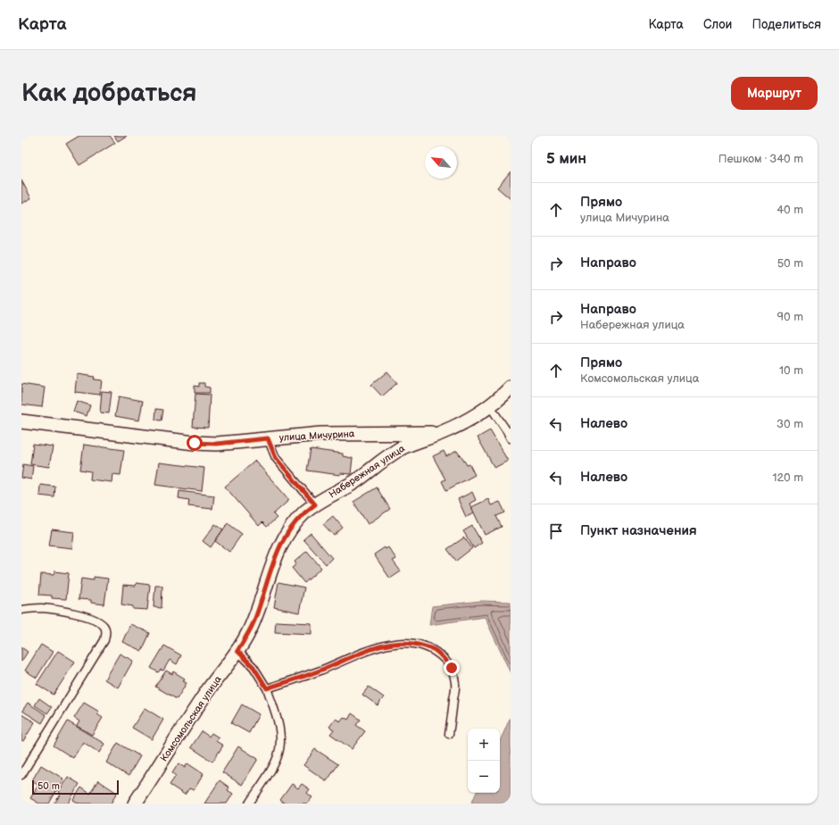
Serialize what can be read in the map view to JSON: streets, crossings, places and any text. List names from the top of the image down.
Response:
{
  "streets": {
    "street": ["улица Мичурина", "Набережная улица", "Комсомольская улица"]
  },
  "crossings": [
    ["улица Мичурина", "Набережная улица"],
    ["Набережная улица", "Комсомольская улица"]
  ],
  "scale_bar": "50 m",
  "north": "top left",
  "page": {
    "header": "Карта",
    "nav": ["Карта", "Слои", "Поделиться"],
    "buttons": "Маршрут",
    "title": "Как добраться",
    "heading": ["5 мин", "Пешком · 340 m"],
    "list": [
      ["Прямо", "улица Мичурина", "40 m"],
      ["Направо", "50 m"],
      ["Направо", "Набережная улица", "90 m"],
      ["Прямо", "Комсомольская улица", "10 m"],
      ["Налево", "30 m"],
      ["Налево", "120 m"],
      "Пункт назначения"
    ],
    "map_buttons": ["+", "−"],
    "scale": "50 m"
  }
}
